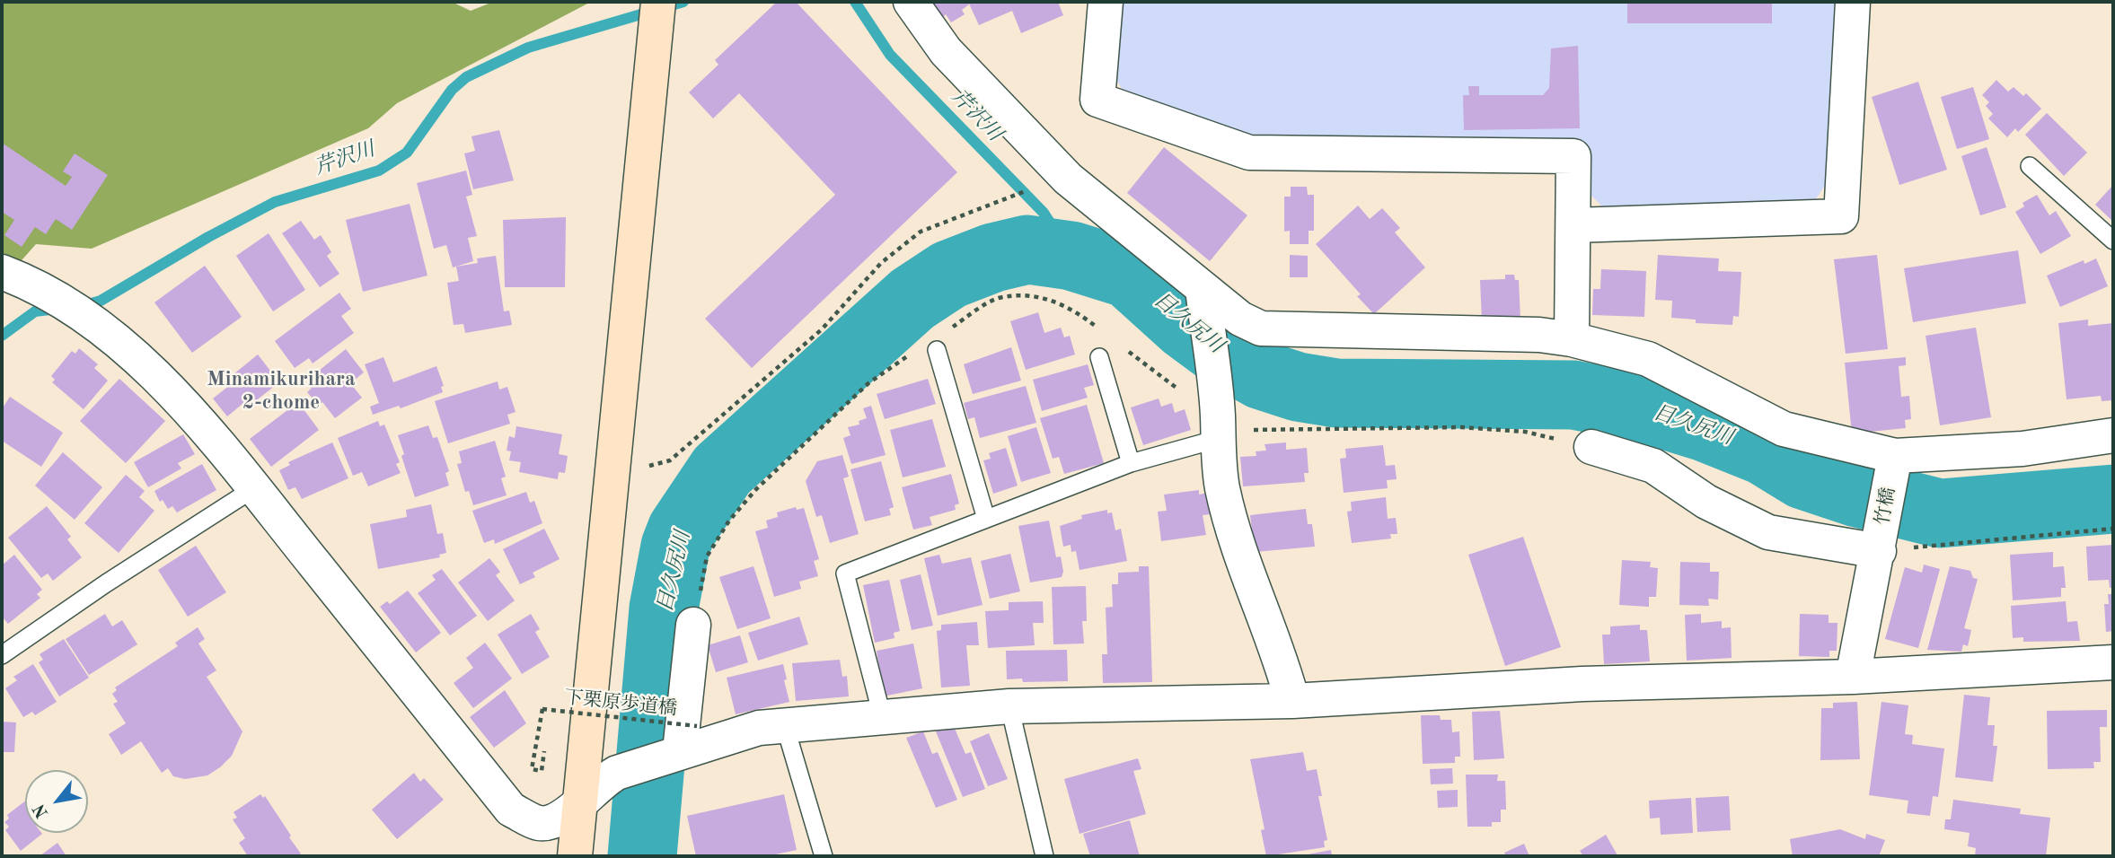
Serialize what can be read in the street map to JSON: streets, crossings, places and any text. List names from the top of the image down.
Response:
{
  "streets": {
    "street": ["竹橋"],
    "path": ["下栗原歩道橋"]
  },
  "districts": ["Minamikurihara 2-chome"],
  "water": ["芹沢川", "目久尻川"],
  "north": "bottom left"
}
